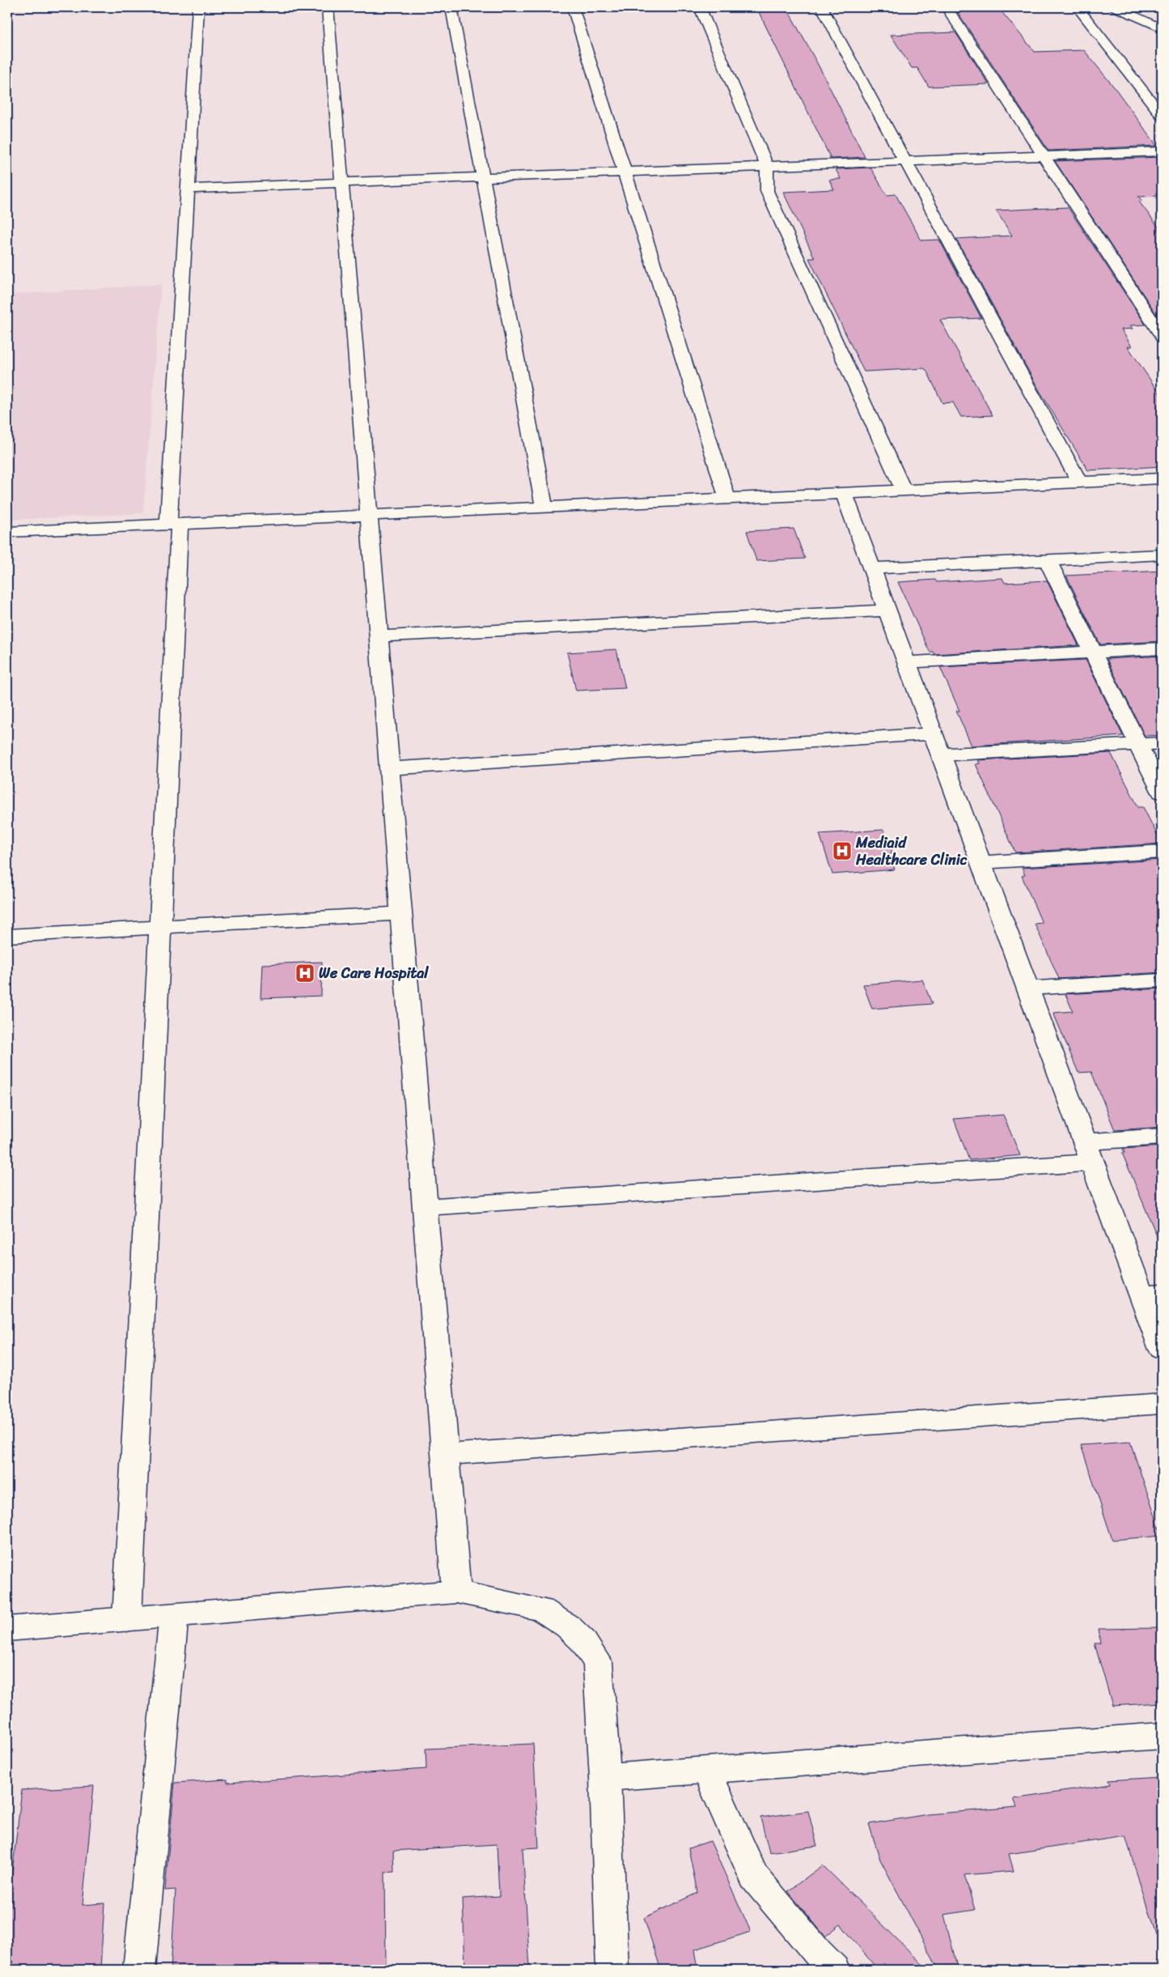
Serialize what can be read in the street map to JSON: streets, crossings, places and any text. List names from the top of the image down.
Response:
{
  "places": {
    "hospital": ["Mediaid Healthcare Clinic", "We Care Hospital"]
  }
}
